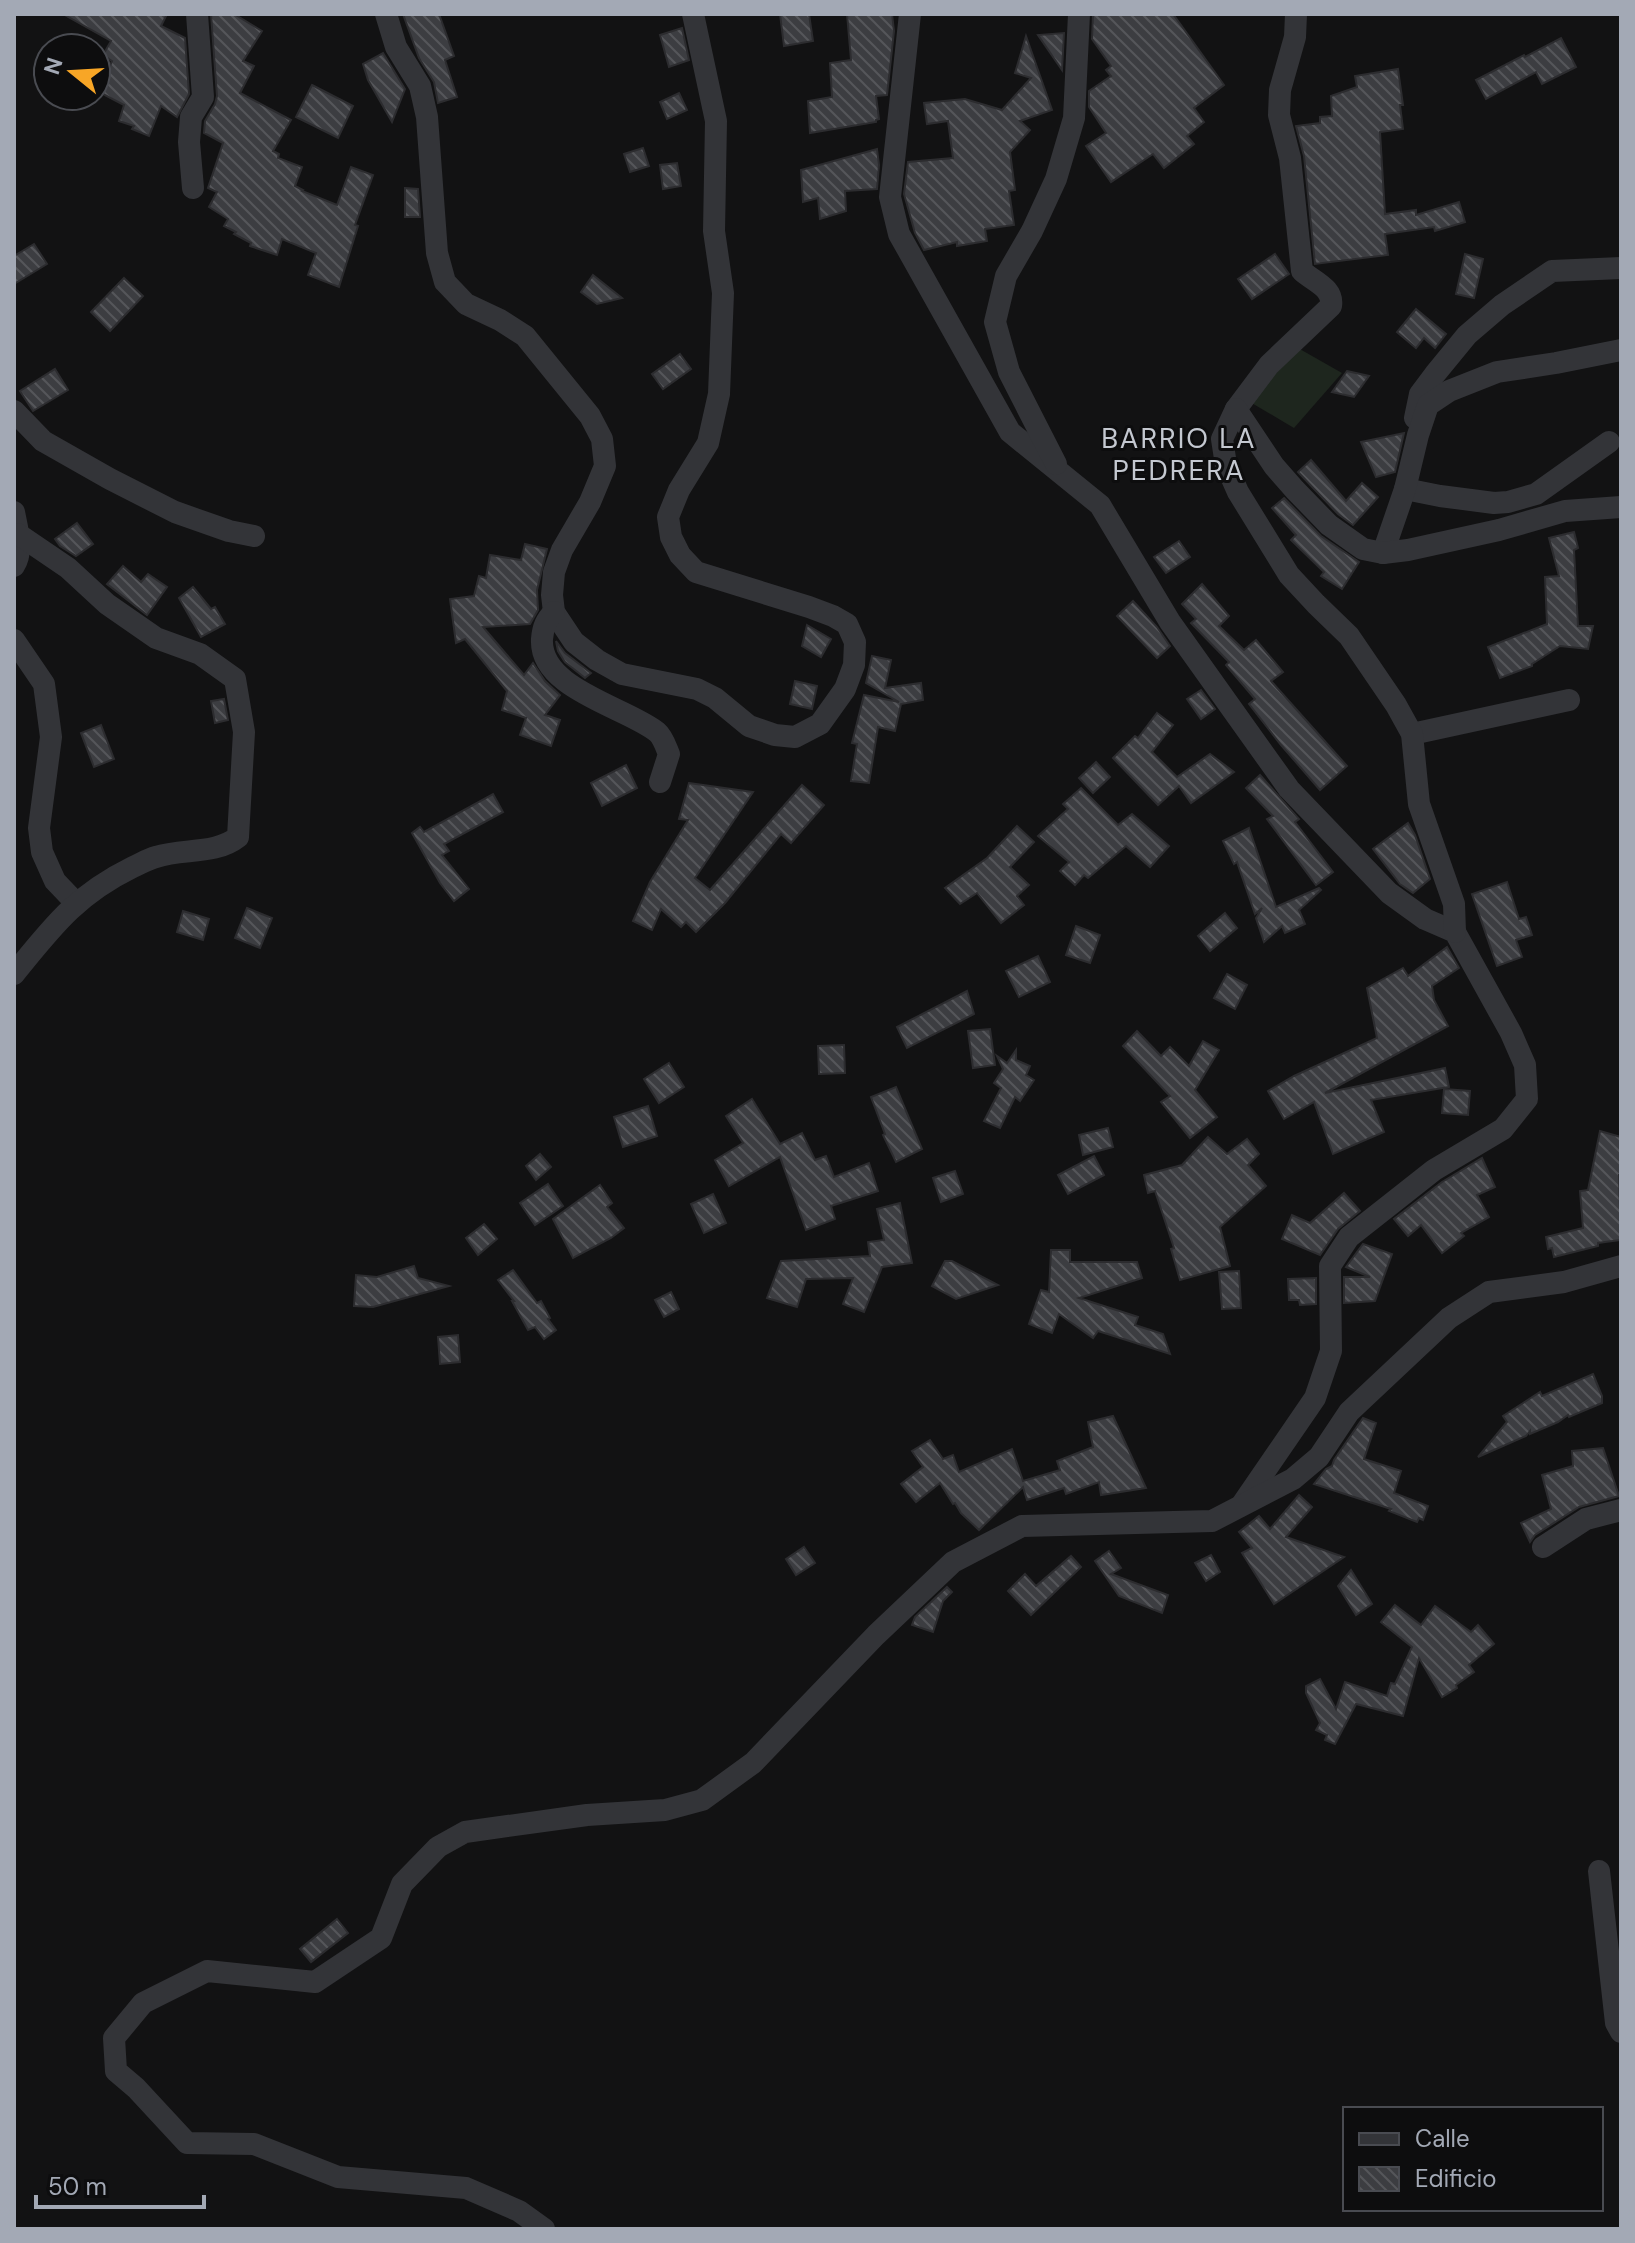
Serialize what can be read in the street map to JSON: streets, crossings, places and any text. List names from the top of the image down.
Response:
{
  "districts": ["BARRIO LA PEDRERA"],
  "legend": ["Calle", "Edificio"],
  "scale_bar": "50 m",
  "north": "left"
}
